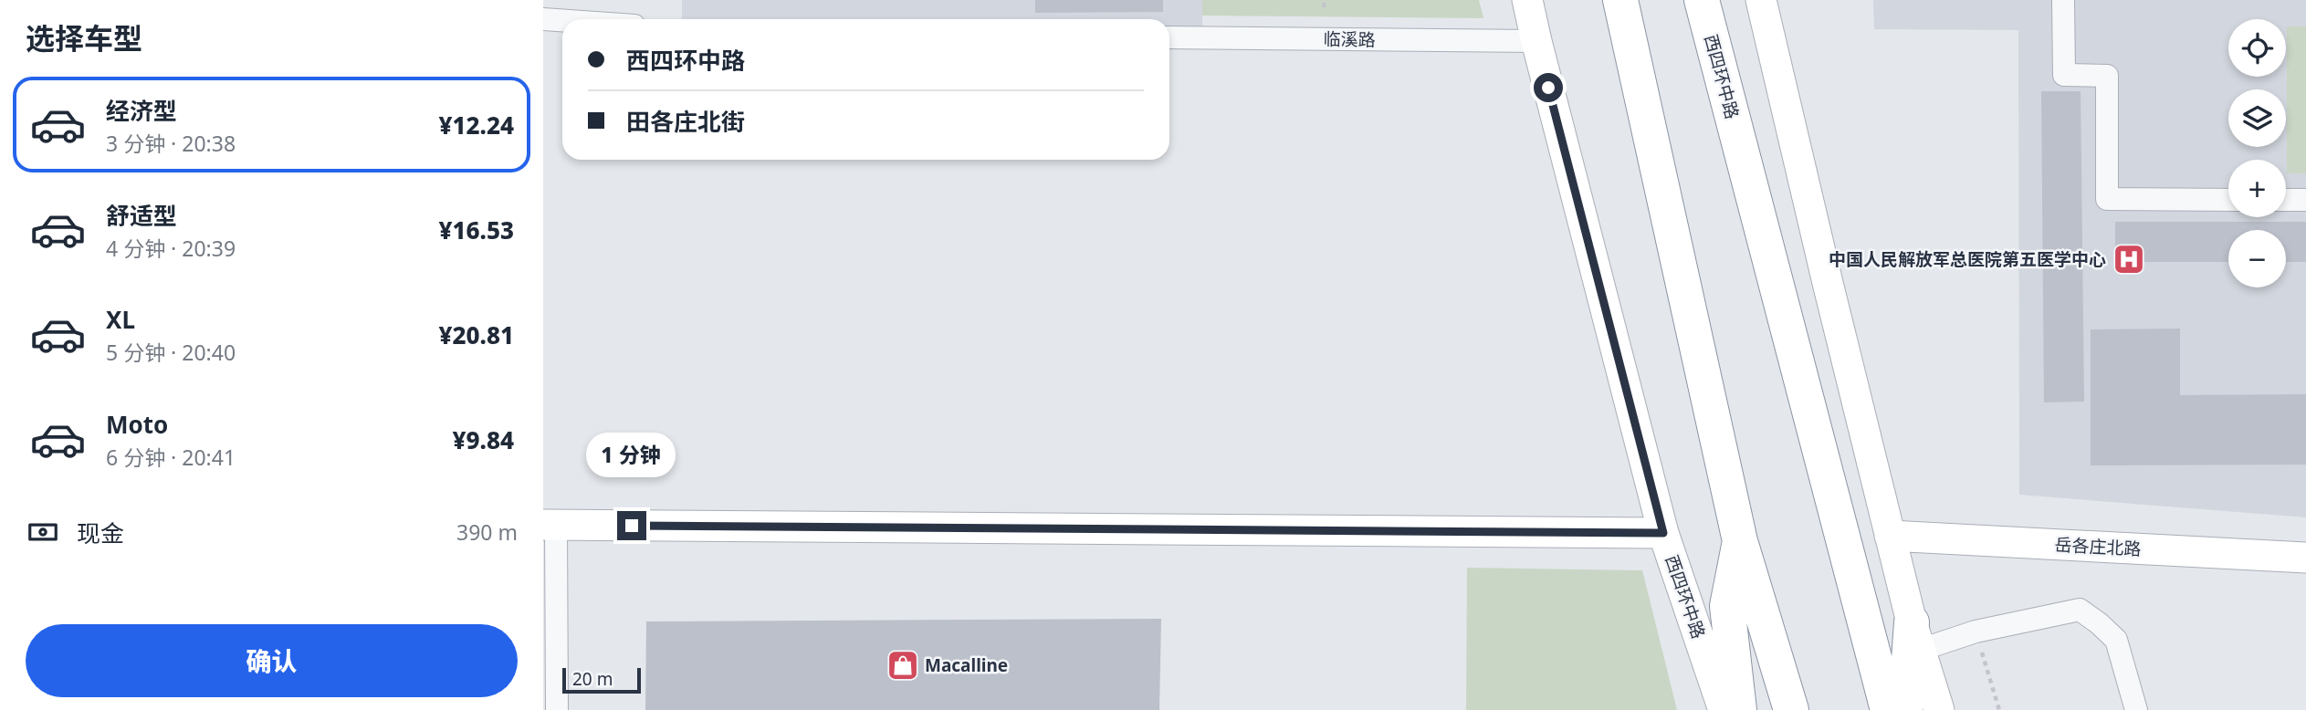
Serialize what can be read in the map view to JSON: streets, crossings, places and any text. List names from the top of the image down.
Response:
{
  "streets": {
    "highway": ["西四环中路"],
    "street": ["临溪路", "岳各庄北路"]
  },
  "crossings": [
    ["临溪路", "西四环中路"]
  ],
  "places": {
    "hospital": ["中国人民解放军总医院第五医学中心"],
    "shop": ["Macalline"]
  },
  "scale_bar": "20 m",
  "page": {
    "heading": "选择车型",
    "map_buttons": ["+", "−"],
    "banner": ["西四环中路", "田各庄北街"],
    "list": [
      {
        "name": "经济型",
        "note": "3 分钟 · 20:38",
        "value": "¥12.24"
      },
      {
        "name": "舒适型",
        "note": "4 分钟 · 20:39",
        "value": "¥16.53"
      },
      {
        "name": "XL",
        "note": "5 分钟 · 20:40",
        "value": "¥20.81"
      },
      {
        "name": "Moto",
        "note": "6 分钟 · 20:41",
        "value": "¥9.84"
      }
    ],
    "bubble": "1 分钟",
    "pay": ["现金", "390 m"],
    "buttons": "确认",
    "scale": "20 m"
  }
}
